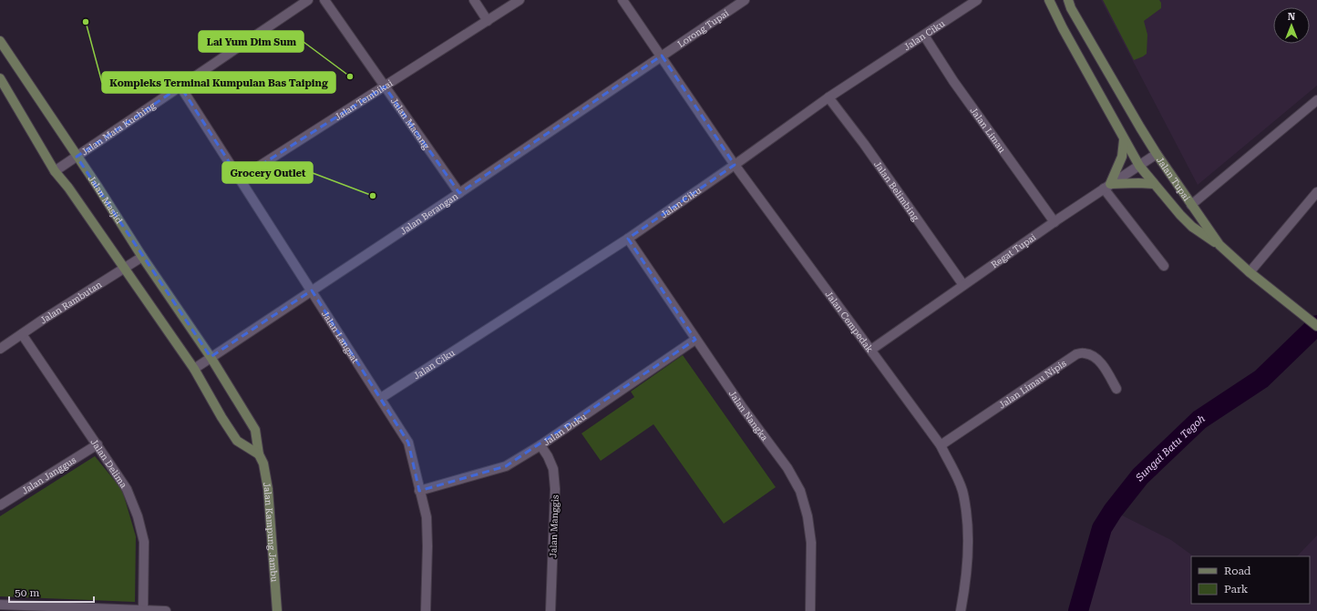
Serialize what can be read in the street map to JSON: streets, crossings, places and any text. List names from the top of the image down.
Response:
{
  "streets": {
    "main road": ["Jalan Tupai", "Jalan Masjid", "Jalan Kampung Jambu"],
    "street": [
      "Lorong Tupai",
      "Jalan Ciku",
      "Jalan Tembikai",
      "Jalan Macang",
      "Jalan Mata Kuching",
      "Jalan Limau",
      "Jalan Belimbing",
      "Jalan Berangan",
      "Regat Tupai",
      "Jalan Rambutan",
      "Jalan Cempedak",
      "Jalan Langsat",
      "Jalan Limau Nipis",
      "Jalan Nangka",
      "Jalan Duku",
      "Jalan Delima",
      "Jalan Janggus",
      "Jalan Manggis"
    ]
  },
  "crossings": [
    ["Lorong Tupai", "Jalan Berangan"],
    ["Lorong Tupai", "Jalan Cempedak"],
    ["Jalan Ciku", "Jalan Limau"],
    ["Jalan Ciku", "Jalan Belimbing"],
    ["Jalan Ciku", "Jalan Cempedak"],
    ["Jalan Ciku", "Jalan Langsat"],
    ["Jalan Ciku", "Jalan Nangka"],
    ["Jalan Tembikai", "Jalan Macang"],
    ["Jalan Tembikai", "Jalan Langsat"],
    ["Jalan Macang", "Jalan Berangan"],
    ["Jalan Mata Kuching", "Jalan Masjid"],
    ["Jalan Mata Kuching", "Jalan Langsat"],
    ["Jalan Limau", "Regat Tupai"],
    ["Jalan Tupai", "Regat Tupai"],
    ["Jalan Belimbing", "Regat Tupai"],
    ["Jalan Masjid", "Jalan Berangan"],
    ["Jalan Masjid", "Jalan Rambutan"],
    ["Jalan Masjid", "Jalan Kampung Jambu"],
    ["Jalan Berangan", "Jalan Cempedak"],
    ["Jalan Berangan", "Jalan Langsat"],
    ["Jalan Berangan", "Jalan Kampung Jambu"],
    ["Regat Tupai", "Jalan Cempedak"],
    ["Jalan Rambutan", "Jalan Delima"],
    ["Jalan Cempedak", "Jalan Limau Nipis"],
    ["Jalan Langsat", "Jalan Duku"],
    ["Jalan Nangka", "Jalan Duku"],
    ["Jalan Duku", "Jalan Manggis"],
    ["Jalan Delima", "Jalan Janggus"]
  ],
  "water": ["Sungai Batu Tegoh"],
  "places": ["Kompleks Terminal Kumpulan Bas Taiping", "Lai Yum Dim Sum", "Grocery Outlet"],
  "legend": ["Road", "Park"],
  "scale_bar": "50 m",
  "north": "top"
}
